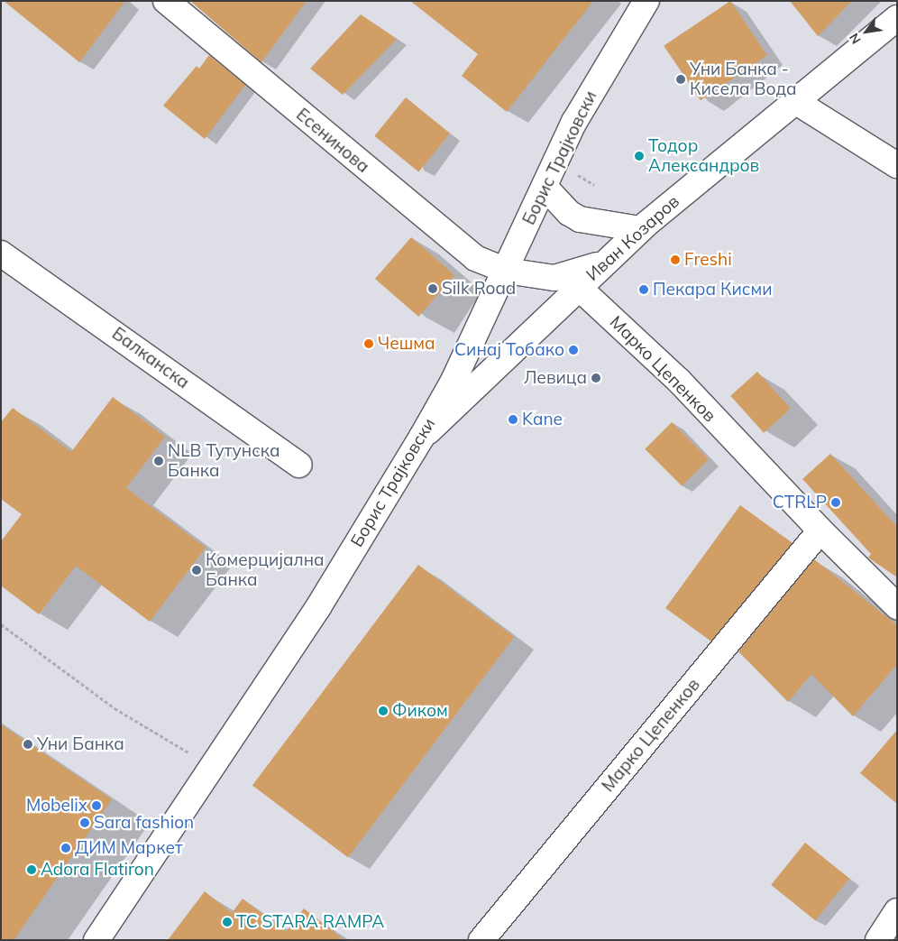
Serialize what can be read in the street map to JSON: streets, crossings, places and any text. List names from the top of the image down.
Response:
{
  "streets": {
    "street": [
      "Есенинова",
      "Борис Трајковски",
      "Иван Козаров",
      "Балканска",
      "Марко Цепенков"
    ]
  },
  "crossings": [
    ["Есенинова", "Борис Трајковски"],
    ["Есенинова", "Иван Козаров"],
    ["Борис Трајковски", "Иван Козаров"],
    ["Иван Козаров", "Марко Цепенков"]
  ],
  "places": [
    "Уни Банка - Кисела Вода",
    "Тодор Александров",
    "Freshi",
    "Silk Road",
    "Пекара Кисми",
    "Чешма",
    "Синај Тобако",
    "Левица",
    "Kane",
    "NLB Тутунска Банка",
    "CTRLP",
    "Комерцијална Банка",
    "Фиком",
    "Уни Банка",
    "Mobelix",
    "Sara fashion",
    "ДИМ Маркет",
    "Adora Flatiron",
    "TC STARA RAMPA"
  ],
  "north": "bottom left"
}
